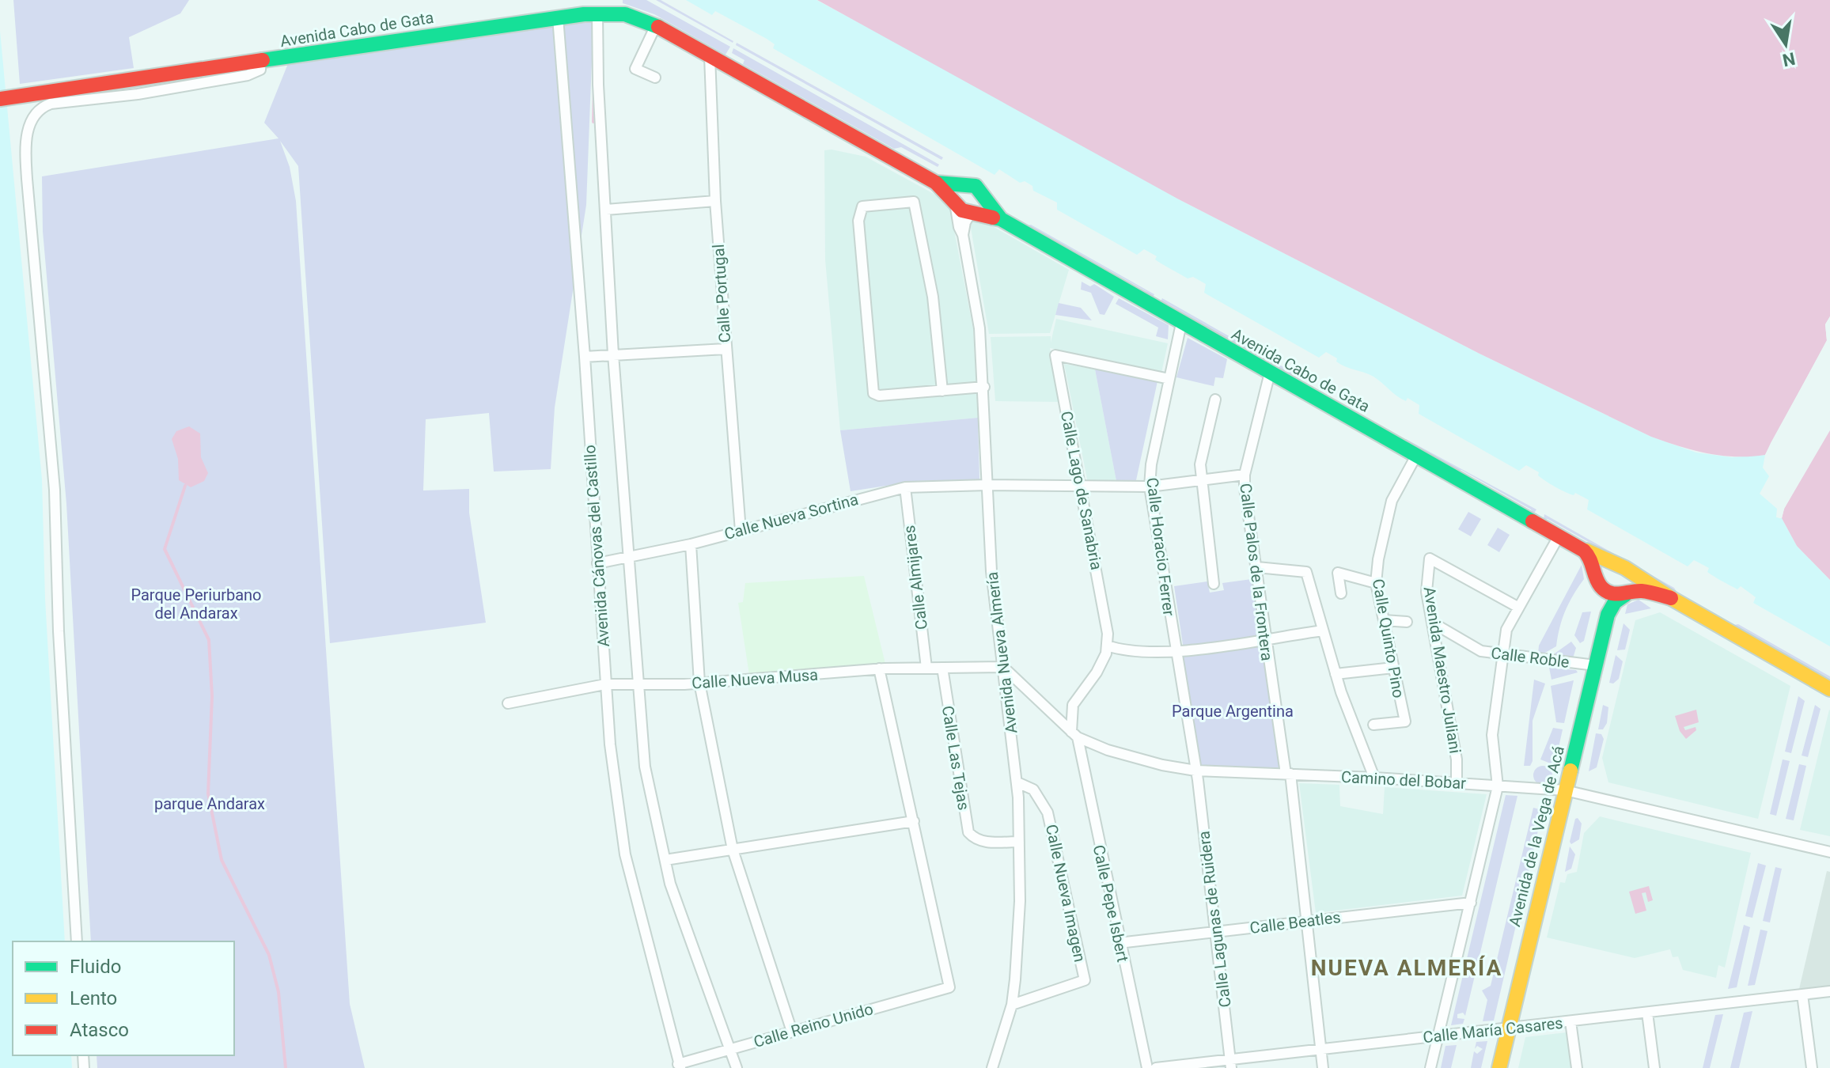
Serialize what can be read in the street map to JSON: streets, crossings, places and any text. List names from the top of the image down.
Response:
{
  "streets": {
    "main road": ["Avenida Cabo de Gata", "Avenida de la Vega de Acá"],
    "street": [
      "Calle Portugal",
      "Calle Lago de Sanabria",
      "Calle Nueva Sortina",
      "Avenida Cánovas del Castillo",
      "Calle Horacio Ferrer",
      "Calle Palos de la Frontera",
      "Calle Almijares",
      "Calle Quinto Pino",
      "Avenida Nueva Almería",
      "Calle Roble",
      "Avenida Maestro Juliani",
      "Calle Nueva Musa",
      "Calle Las Tejas",
      "Camino del Bobar",
      "Calle Nueva Imagen",
      "Calle Pepe Isbert",
      "Calle Lagunas de Ruidera",
      "Calle Beatles",
      "Calle Reino Unido",
      "Calle María Casares"
    ]
  },
  "crossings": [
    ["Avenida Cabo de Gata", "Calle Portugal"],
    ["Avenida Cabo de Gata", "Avenida Cánovas del Castillo"],
    ["Avenida Cabo de Gata", "Calle Horacio Ferrer"],
    ["Avenida Cabo de Gata", "Calle Palos de la Frontera"],
    ["Avenida Cabo de Gata", "Calle Quinto Pino"],
    ["Avenida Cabo de Gata", "Avenida Nueva Almería"],
    ["Avenida Cabo de Gata", "Avenida de la Vega de Acá"],
    ["Calle Portugal", "Calle Nueva Sortina"],
    ["Calle Lago de Sanabria", "Calle Nueva Sortina"],
    ["Calle Lago de Sanabria", "Calle Horacio Ferrer"],
    ["Calle Lago de Sanabria", "Camino del Bobar"],
    ["Calle Lago de Sanabria", "Calle Pepe Isbert"],
    ["Calle Nueva Sortina", "Avenida Cánovas del Castillo"],
    ["Calle Nueva Sortina", "Calle Horacio Ferrer"],
    ["Calle Nueva Sortina", "Calle Palos de la Frontera"],
    ["Calle Nueva Sortina", "Calle Almijares"],
    ["Calle Nueva Sortina", "Avenida Nueva Almería"],
    ["Avenida Cánovas del Castillo", "Calle Nueva Musa"],
    ["Avenida Cánovas del Castillo", "Calle Reino Unido"],
    ["Calle Horacio Ferrer", "Camino del Bobar"],
    ["Calle Horacio Ferrer", "Calle Lagunas de Ruidera"],
    ["Calle Palos de la Frontera", "Camino del Bobar"],
    ["Calle Palos de la Frontera", "Calle Beatles"],
    ["Calle Palos de la Frontera", "Calle María Casares"],
    ["Calle Almijares", "Calle Nueva Musa"],
    ["Avenida Nueva Almería", "Calle Nueva Musa"],
    ["Avenida Nueva Almería", "Calle Las Tejas"],
    ["Avenida Nueva Almería", "Camino del Bobar"],
    ["Avenida Nueva Almería", "Calle Nueva Imagen"],
    ["Calle Roble", "Avenida Maestro Juliani"],
    ["Calle Roble", "Avenida de la Vega de Acá"],
    ["Avenida Maestro Juliani", "Camino del Bobar"],
    ["Calle Nueva Musa", "Calle Las Tejas"],
    ["Calle Nueva Musa", "Camino del Bobar"],
    ["Camino del Bobar", "Avenida de la Vega de Acá"],
    ["Camino del Bobar", "Calle Pepe Isbert"],
    ["Camino del Bobar", "Calle Lagunas de Ruidera"],
    ["Avenida de la Vega de Acá", "Calle María Casares"],
    ["Calle Pepe Isbert", "Calle Beatles"],
    ["Calle Lagunas de Ruidera", "Calle Beatles"],
    ["Calle Lagunas de Ruidera", "Calle María Casares"]
  ],
  "districts": ["NUEVA ALMERÍA"],
  "parks": ["Parque Periurbano del Andarax", "Parque Argentina", "parque Andarax"],
  "legend": ["Fluido", "Lento", "Atasco"],
  "north": "bottom"
}
